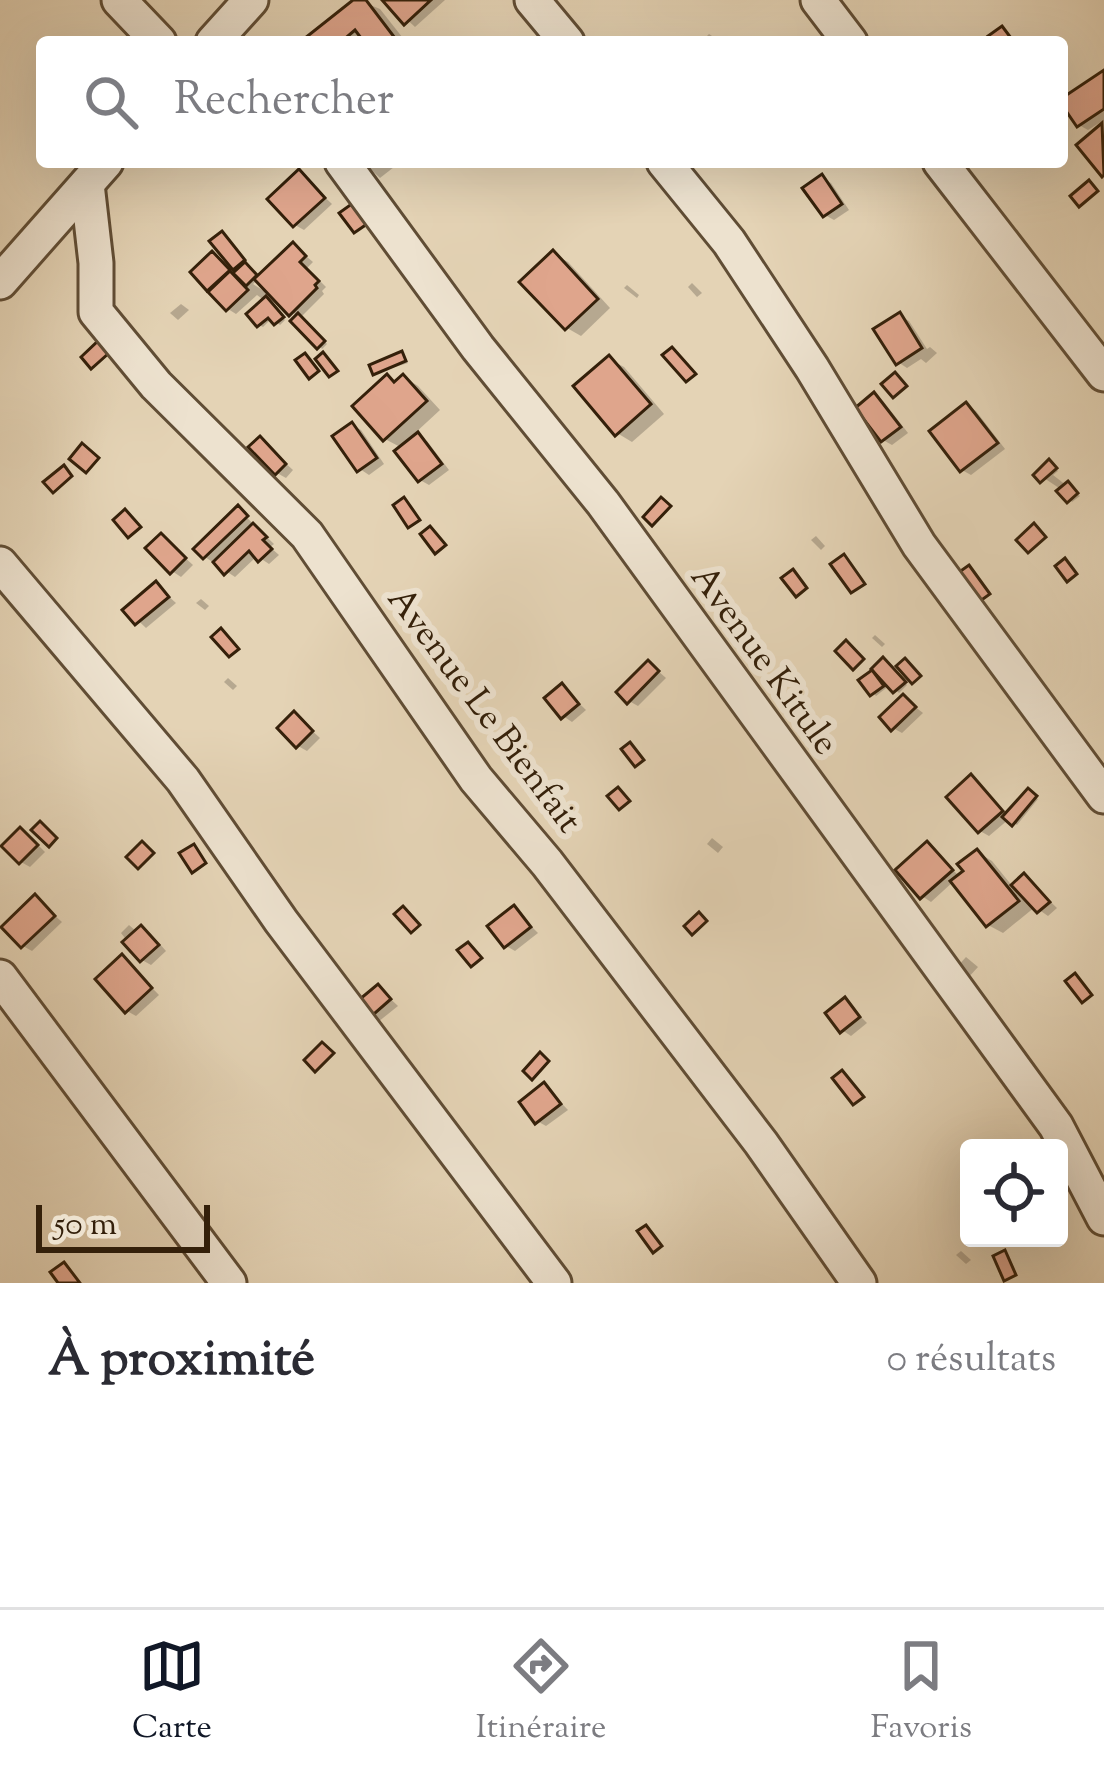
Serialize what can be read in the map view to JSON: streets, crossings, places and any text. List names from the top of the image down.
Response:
{
  "streets": {
    "street": ["Avenue Kitule", "Avenue Le Bienfait"]
  },
  "scale_bar": "50 m",
  "page": {
    "search": "Rechercher",
    "scale": "50 m",
    "heading": ["À proximité", "0 résultats"],
    "nav": ["Carte", "Itinéraire", "Favoris"]
  }
}
